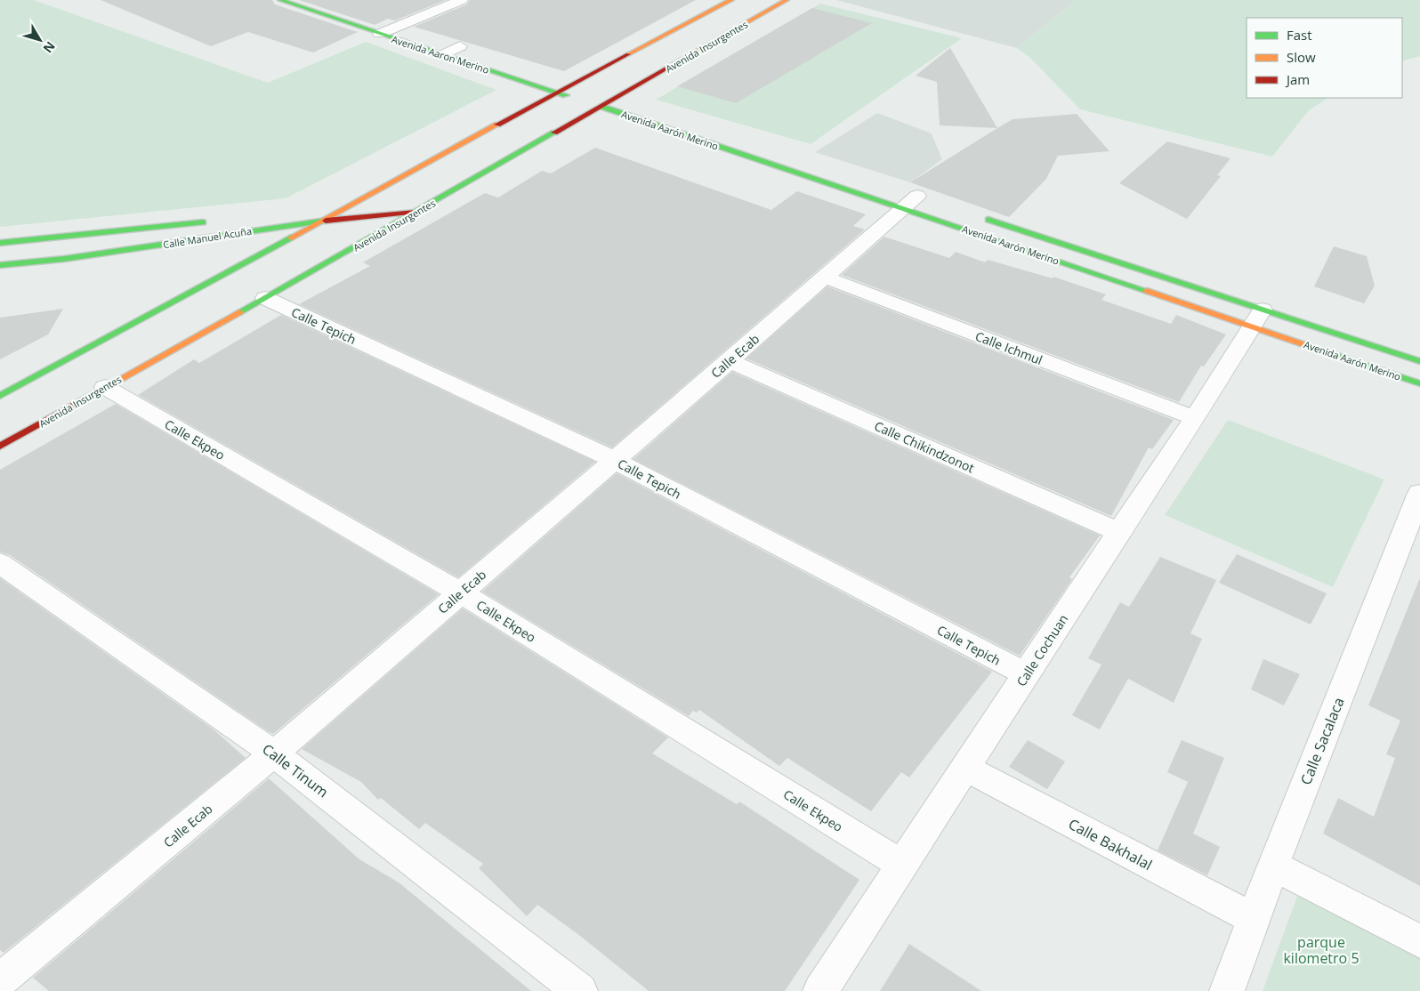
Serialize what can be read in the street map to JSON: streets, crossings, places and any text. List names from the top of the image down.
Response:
{
  "streets": {
    "main road": [
      "Avenida Insurgentes",
      "Avenida Aaron Merino",
      "Avenida Aarón Merino",
      "Calle Manuel Acuña"
    ],
    "street": [
      "Calle Tepich",
      "Calle Ichmul",
      "Calle Ecab",
      "Calle Ekpeo",
      "Calle Chikindzonot",
      "Calle Cochuan",
      "Calle Sacalaca",
      "Calle Tinum",
      "Calle Bakhalal"
    ]
  },
  "crossings": [
    ["Avenida Insurgentes", "Avenida Aaron Merino"],
    ["Avenida Insurgentes", "Avenida Aarón Merino"],
    ["Avenida Insurgentes", "Calle Manuel Acuña"],
    ["Avenida Insurgentes", "Calle Tepich"],
    ["Avenida Insurgentes", "Calle Ekpeo"],
    ["Avenida Aaron Merino", "Avenida Aarón Merino"],
    ["Avenida Aarón Merino", "Calle Ecab"],
    ["Avenida Aarón Merino", "Calle Cochuan"],
    ["Calle Tepich", "Calle Ecab"],
    ["Calle Tepich", "Calle Cochuan"],
    ["Calle Ichmul", "Calle Ecab"],
    ["Calle Ichmul", "Calle Cochuan"],
    ["Calle Ecab", "Calle Ekpeo"],
    ["Calle Ecab", "Calle Chikindzonot"],
    ["Calle Ecab", "Calle Tinum"],
    ["Calle Ekpeo", "Calle Cochuan"],
    ["Calle Chikindzonot", "Calle Cochuan"],
    ["Calle Cochuan", "Calle Bakhalal"],
    ["Calle Sacalaca", "Calle Bakhalal"]
  ],
  "parks": ["parque kilometro 5"],
  "legend": ["Fast", "Slow", "Jam"],
  "north": "bottom right"
}
